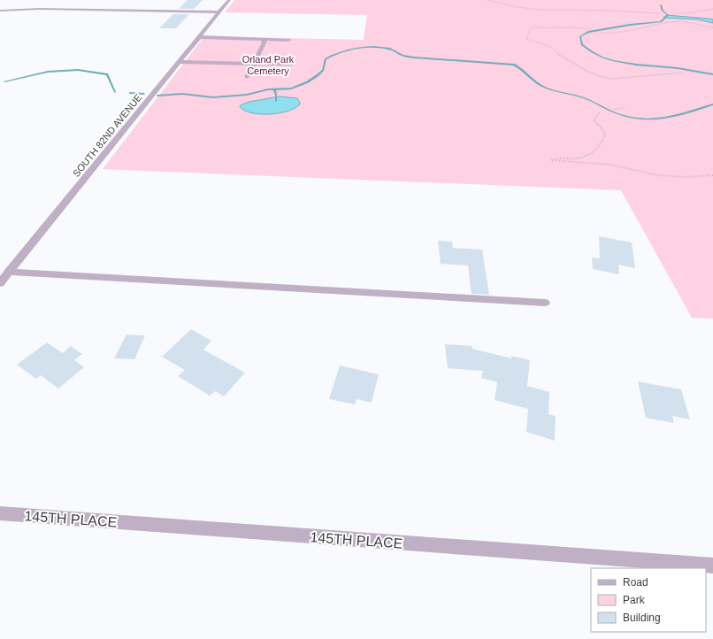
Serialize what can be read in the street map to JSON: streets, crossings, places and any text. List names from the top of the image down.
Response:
{
  "streets": {
    "street": ["SOUTH 82ND AVENUE", "145TH PLACE"]
  },
  "parks": ["Orland Park Cemetery"],
  "legend": ["Road", "Park", "Building"]
}
